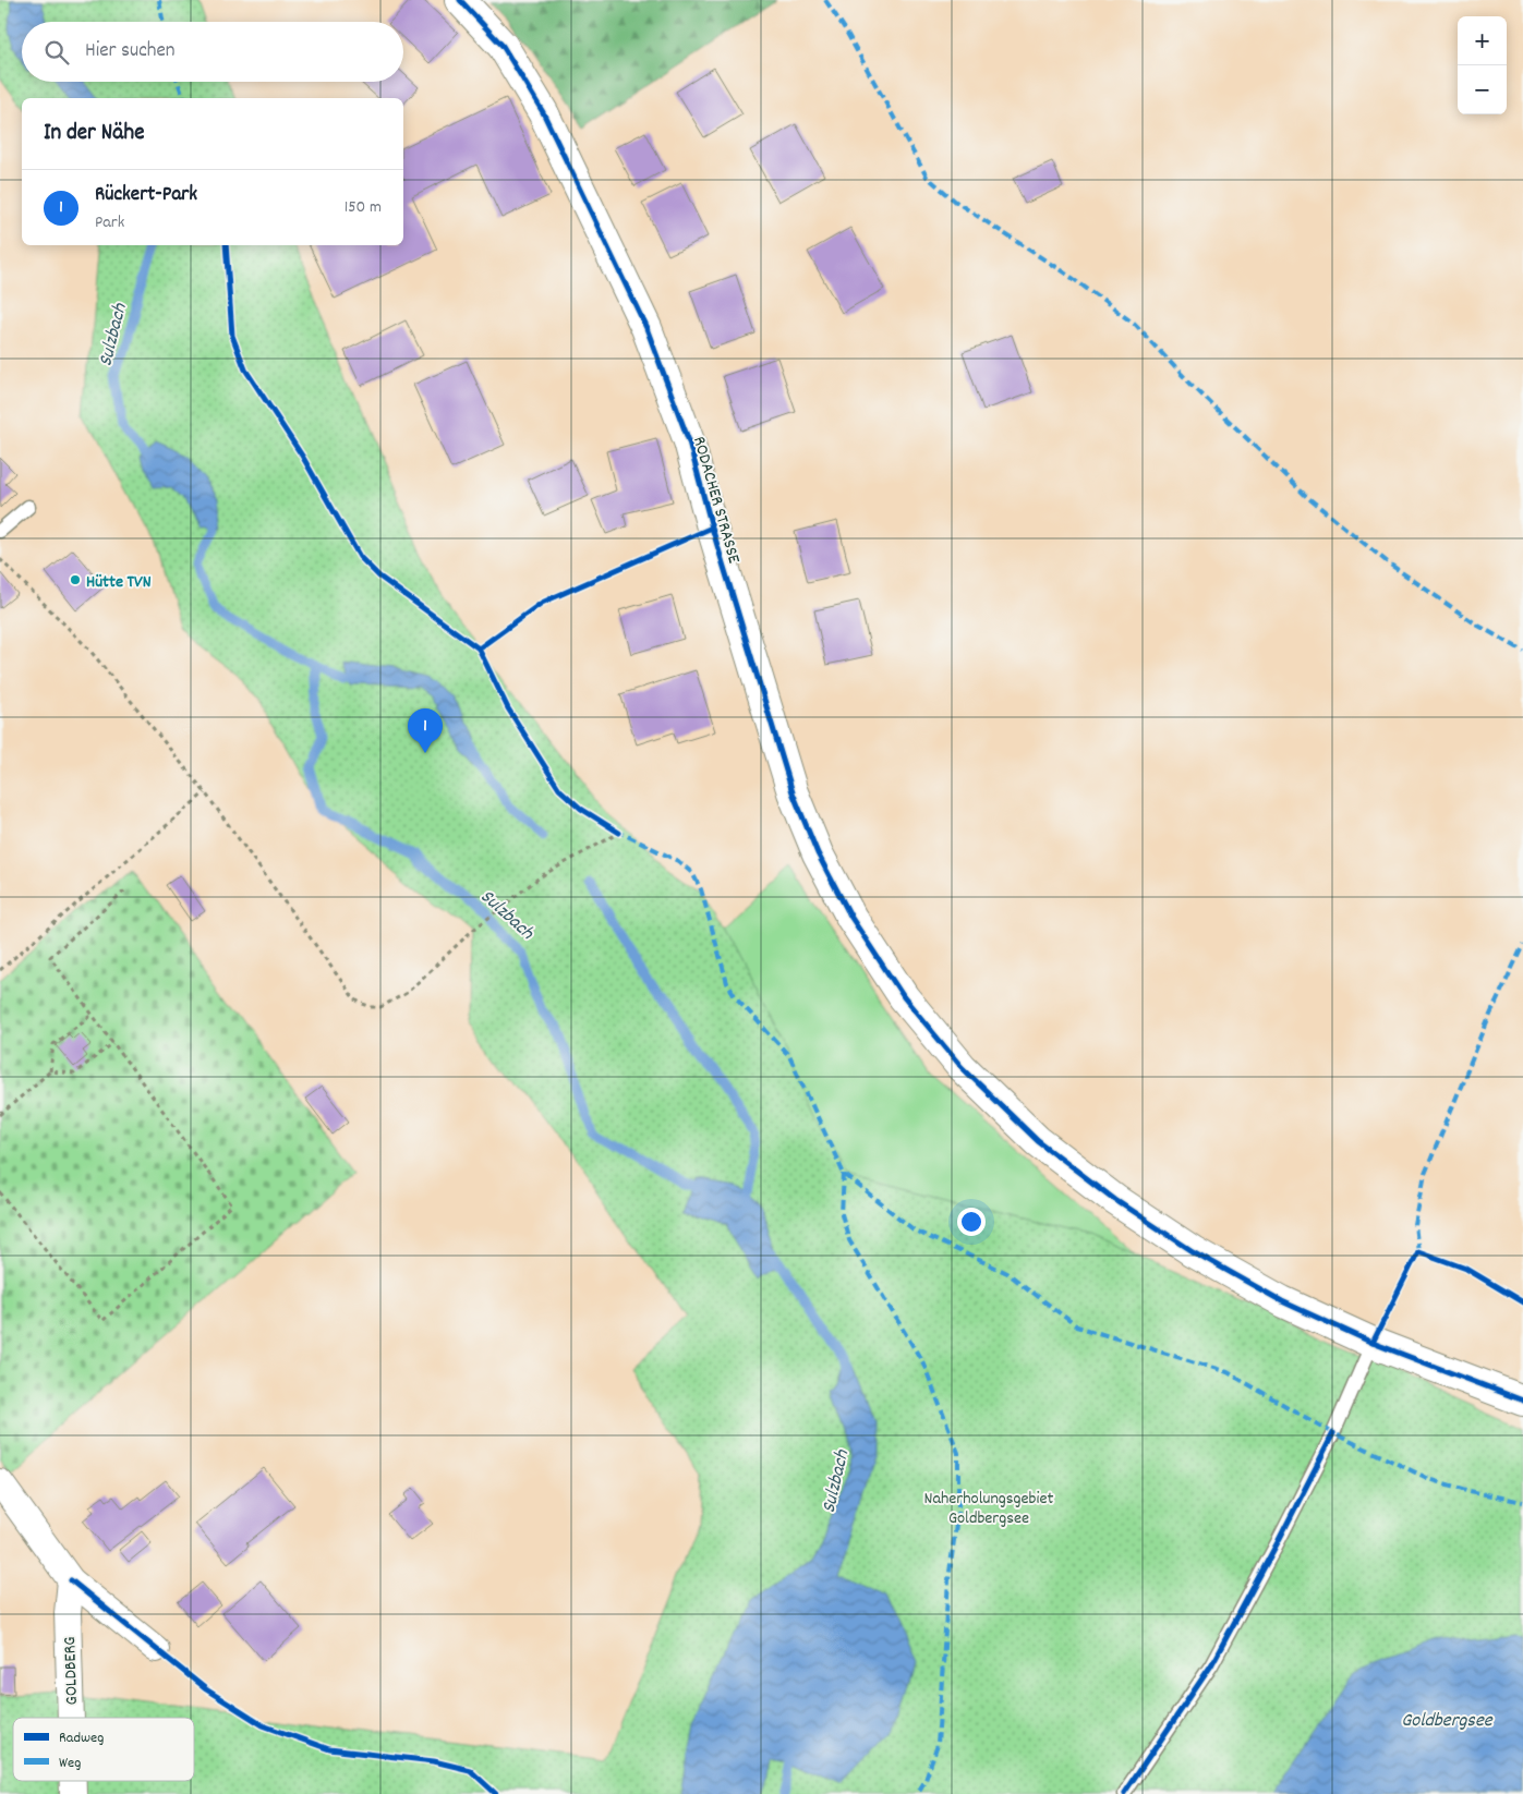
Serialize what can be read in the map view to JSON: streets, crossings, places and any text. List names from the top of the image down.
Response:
{
  "streets": {
    "street": ["RODACHER STRASSE", "GOLDBERG"]
  },
  "water": ["Sulzbach", "Goldbergsee"],
  "parks": ["Naherholungsgebiet Goldbergsee"],
  "places": ["Hütte TVN"],
  "legend": ["Radweg", "Weg"],
  "page": {
    "map_buttons": ["+", "−"],
    "search": "Hier suchen",
    "heading": "In der Nähe",
    "list": [
      {
        "mark": "1",
        "name": "Rückert-Park",
        "note": "Park",
        "value": "150 m"
      }
    ],
    "pins": "1"
  }
}
